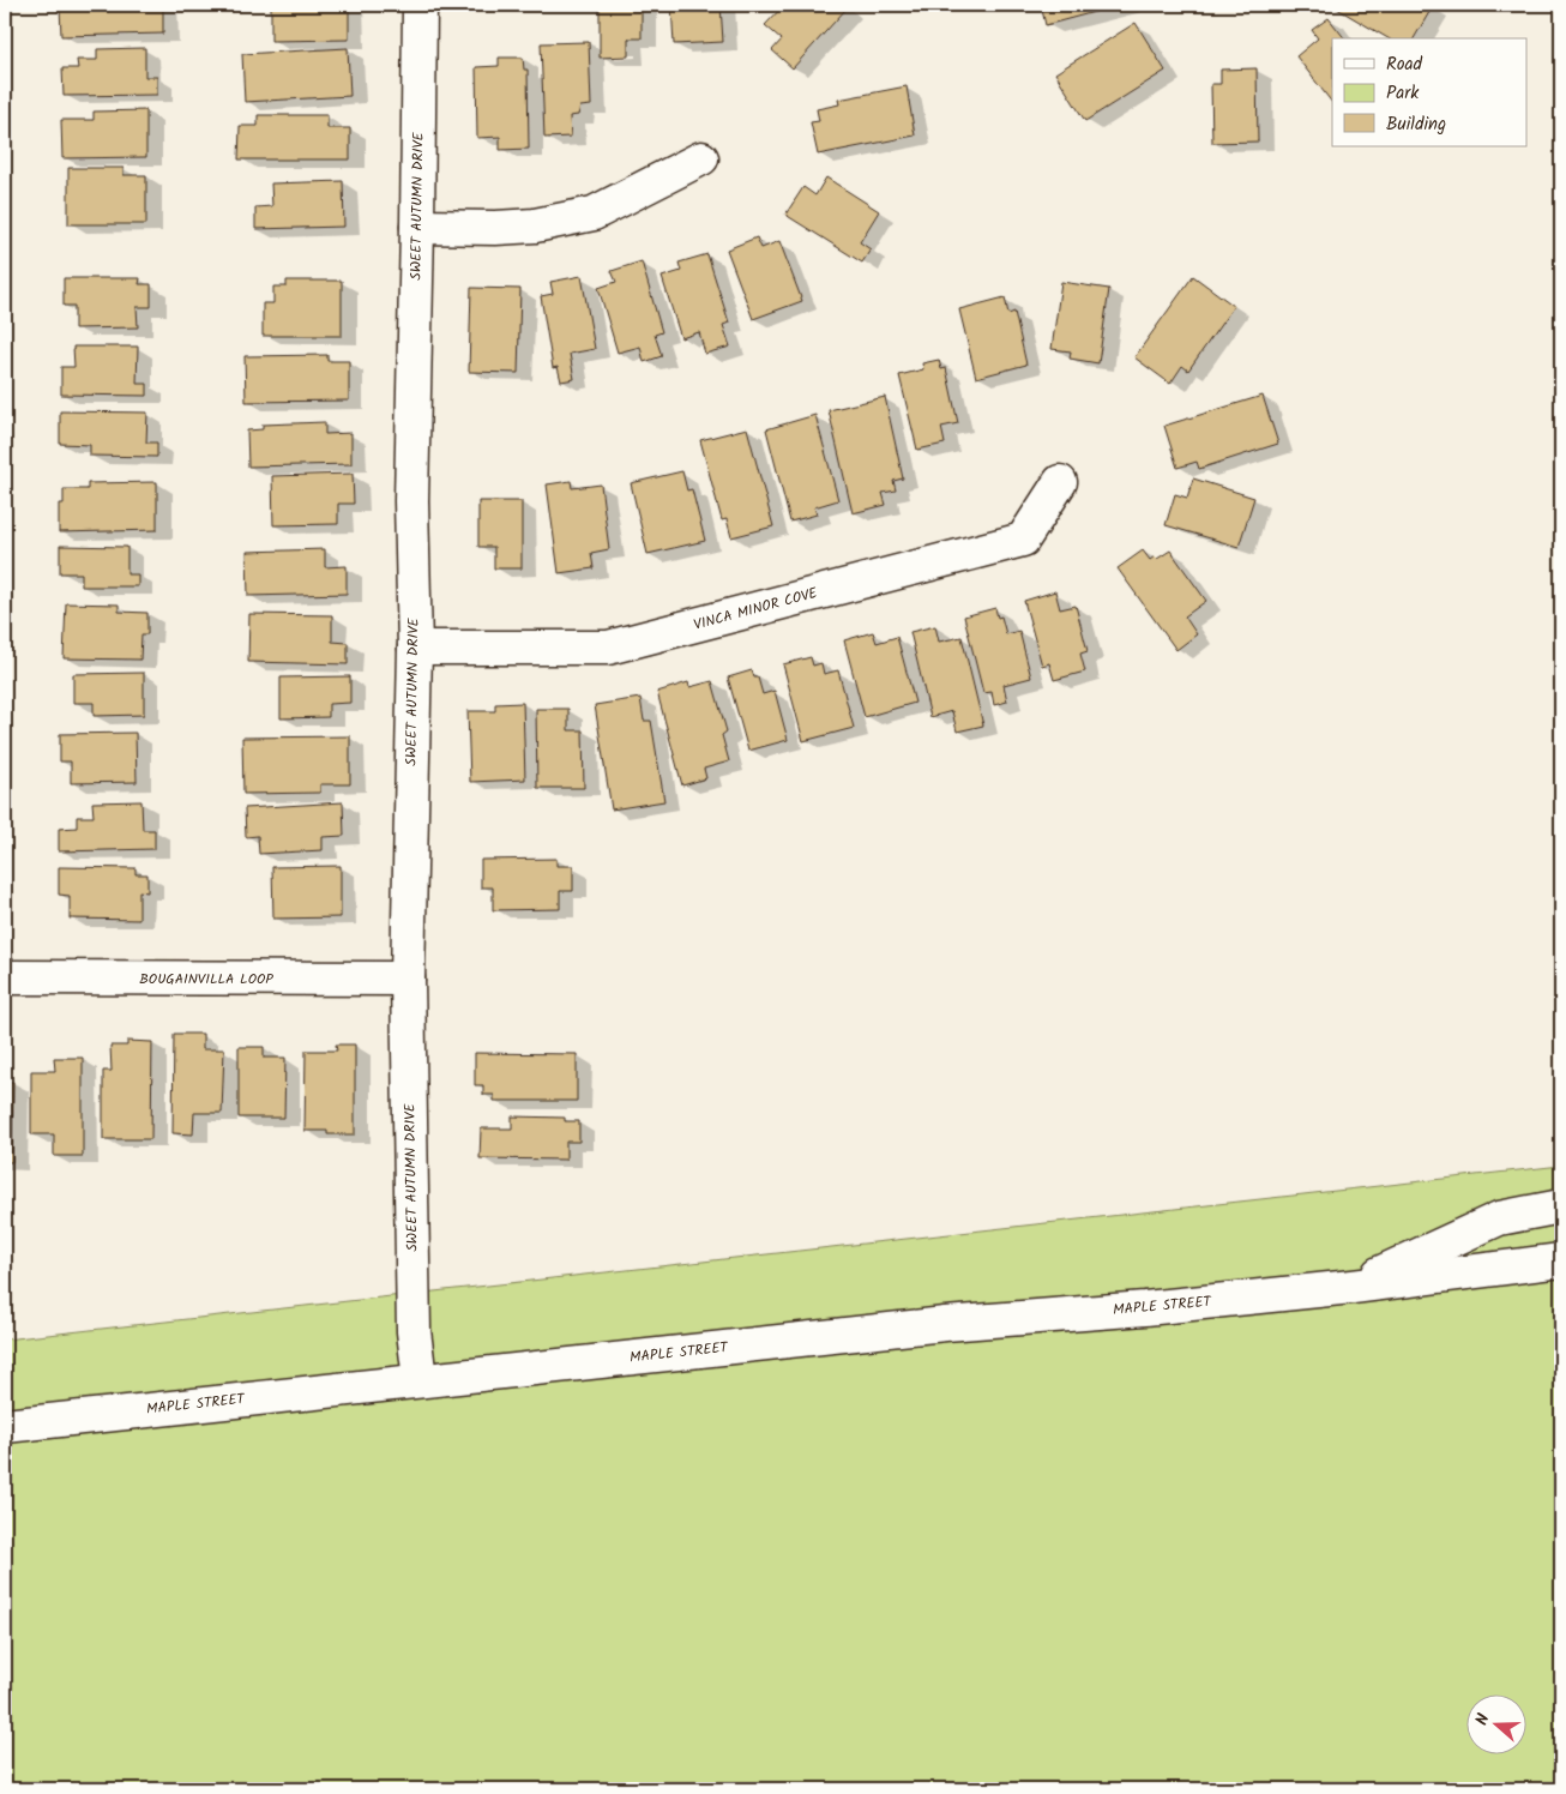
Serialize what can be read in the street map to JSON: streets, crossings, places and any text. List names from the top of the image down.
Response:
{
  "streets": {
    "street": [
      "SWEET AUTUMN DRIVE",
      "VINCA MINOR COVE",
      "BOUGAINVILLA LOOP",
      "MAPLE STREET"
    ]
  },
  "crossings": [
    ["SWEET AUTUMN DRIVE", "VINCA MINOR COVE"],
    ["SWEET AUTUMN DRIVE", "BOUGAINVILLA LOOP"],
    ["SWEET AUTUMN DRIVE", "MAPLE STREET"]
  ],
  "legend": ["Road", "Park", "Building"],
  "north": "left"
}
